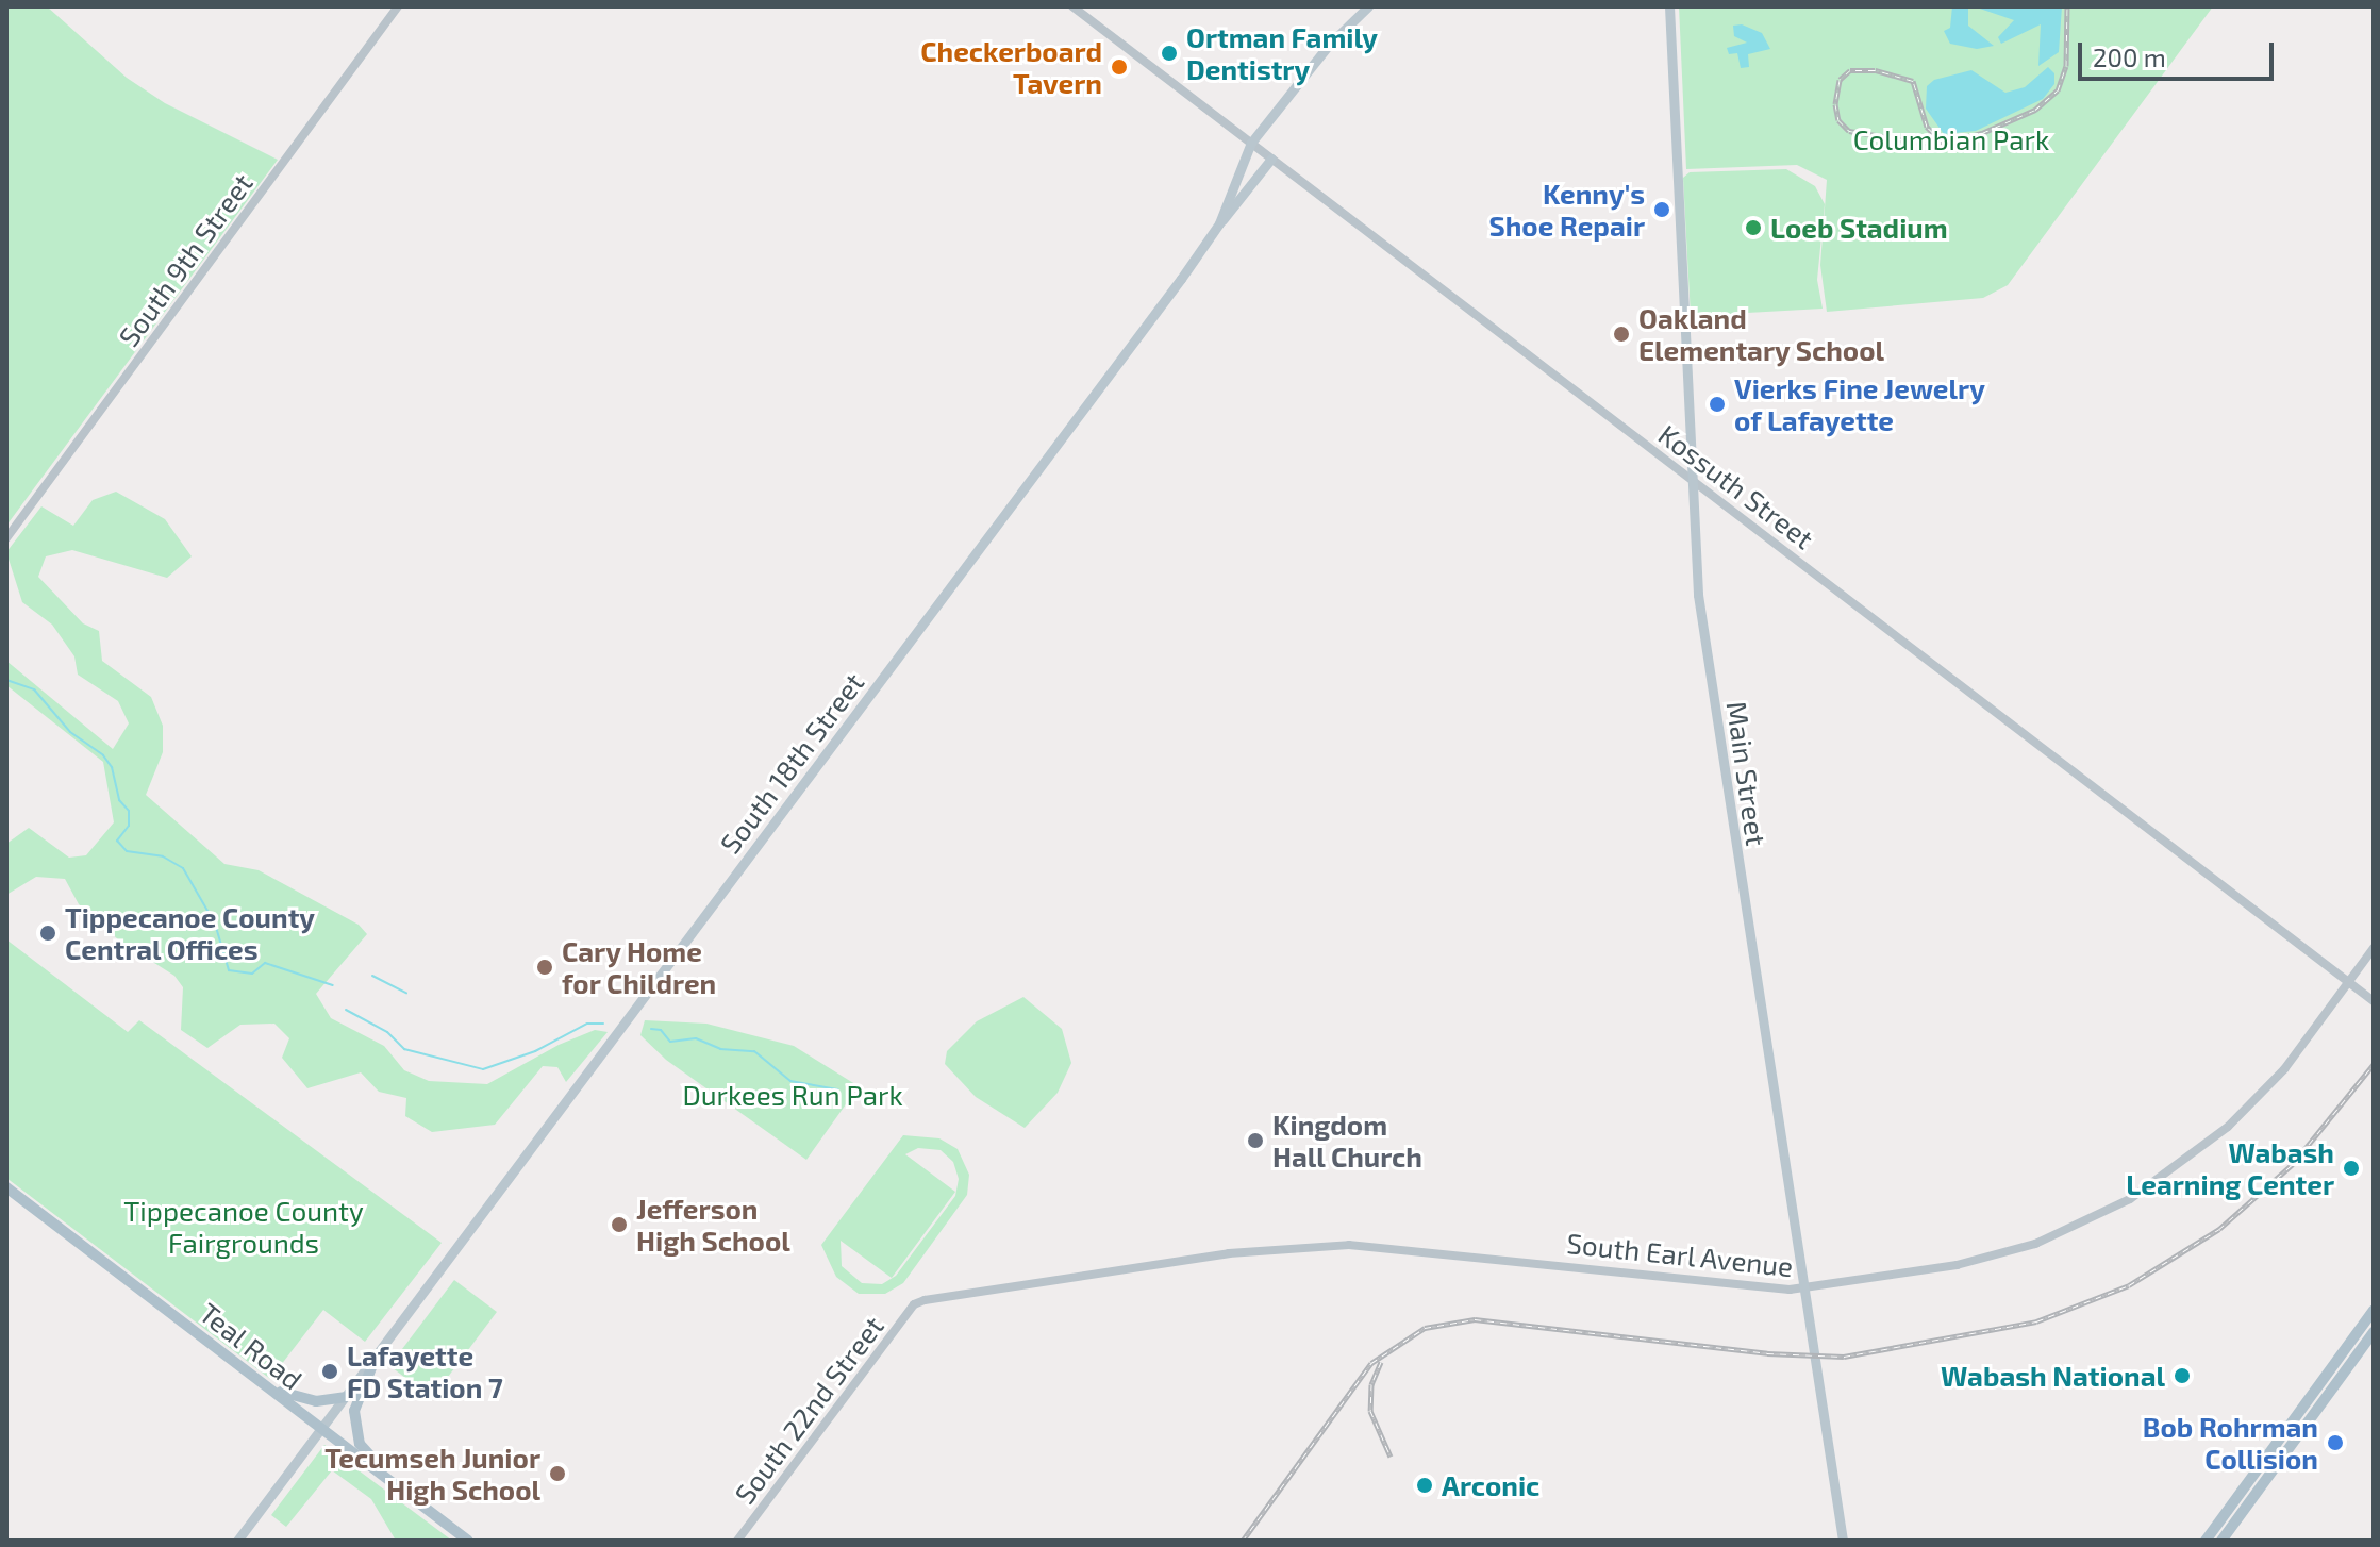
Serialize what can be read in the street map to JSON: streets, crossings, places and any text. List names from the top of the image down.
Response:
{
  "streets": {
    "main road": ["South 18th Street", "Main Street", "Teal Road"],
    "street": [
      "South 9th Street",
      "Kossuth Street",
      "South Earl Avenue",
      "South 22nd Street"
    ]
  },
  "crossings": [
    ["Kossuth Street", "South 18th Street"],
    ["Kossuth Street", "Main Street"],
    ["Kossuth Street", "South Earl Avenue"],
    ["South 18th Street", "Teal Road"],
    ["Main Street", "South Earl Avenue"],
    ["South Earl Avenue", "South 22nd Street"]
  ],
  "parks": ["Columbian Park", "Durkees Run Park", "Tippecanoe County Fairgrounds"],
  "places": [
    "Ortman Family Dentistry",
    "Checkerboard Tavern",
    "Kenny's Shoe Repair",
    "Loeb Stadium",
    "Oakland Elementary School",
    "Vierks Fine Jewelry of Lafayette",
    "Tippecanoe County Central Offices",
    "Cary Home for Children",
    "Kingdom Hall Church",
    "Wabash Learning Center",
    "Jefferson High School",
    "Lafayette FD Station 7",
    "Wabash National",
    "Bob Rohrman Collision",
    "Tecumseh Junior High School",
    "Arconic"
  ],
  "scale_bar": "200 m"
}
